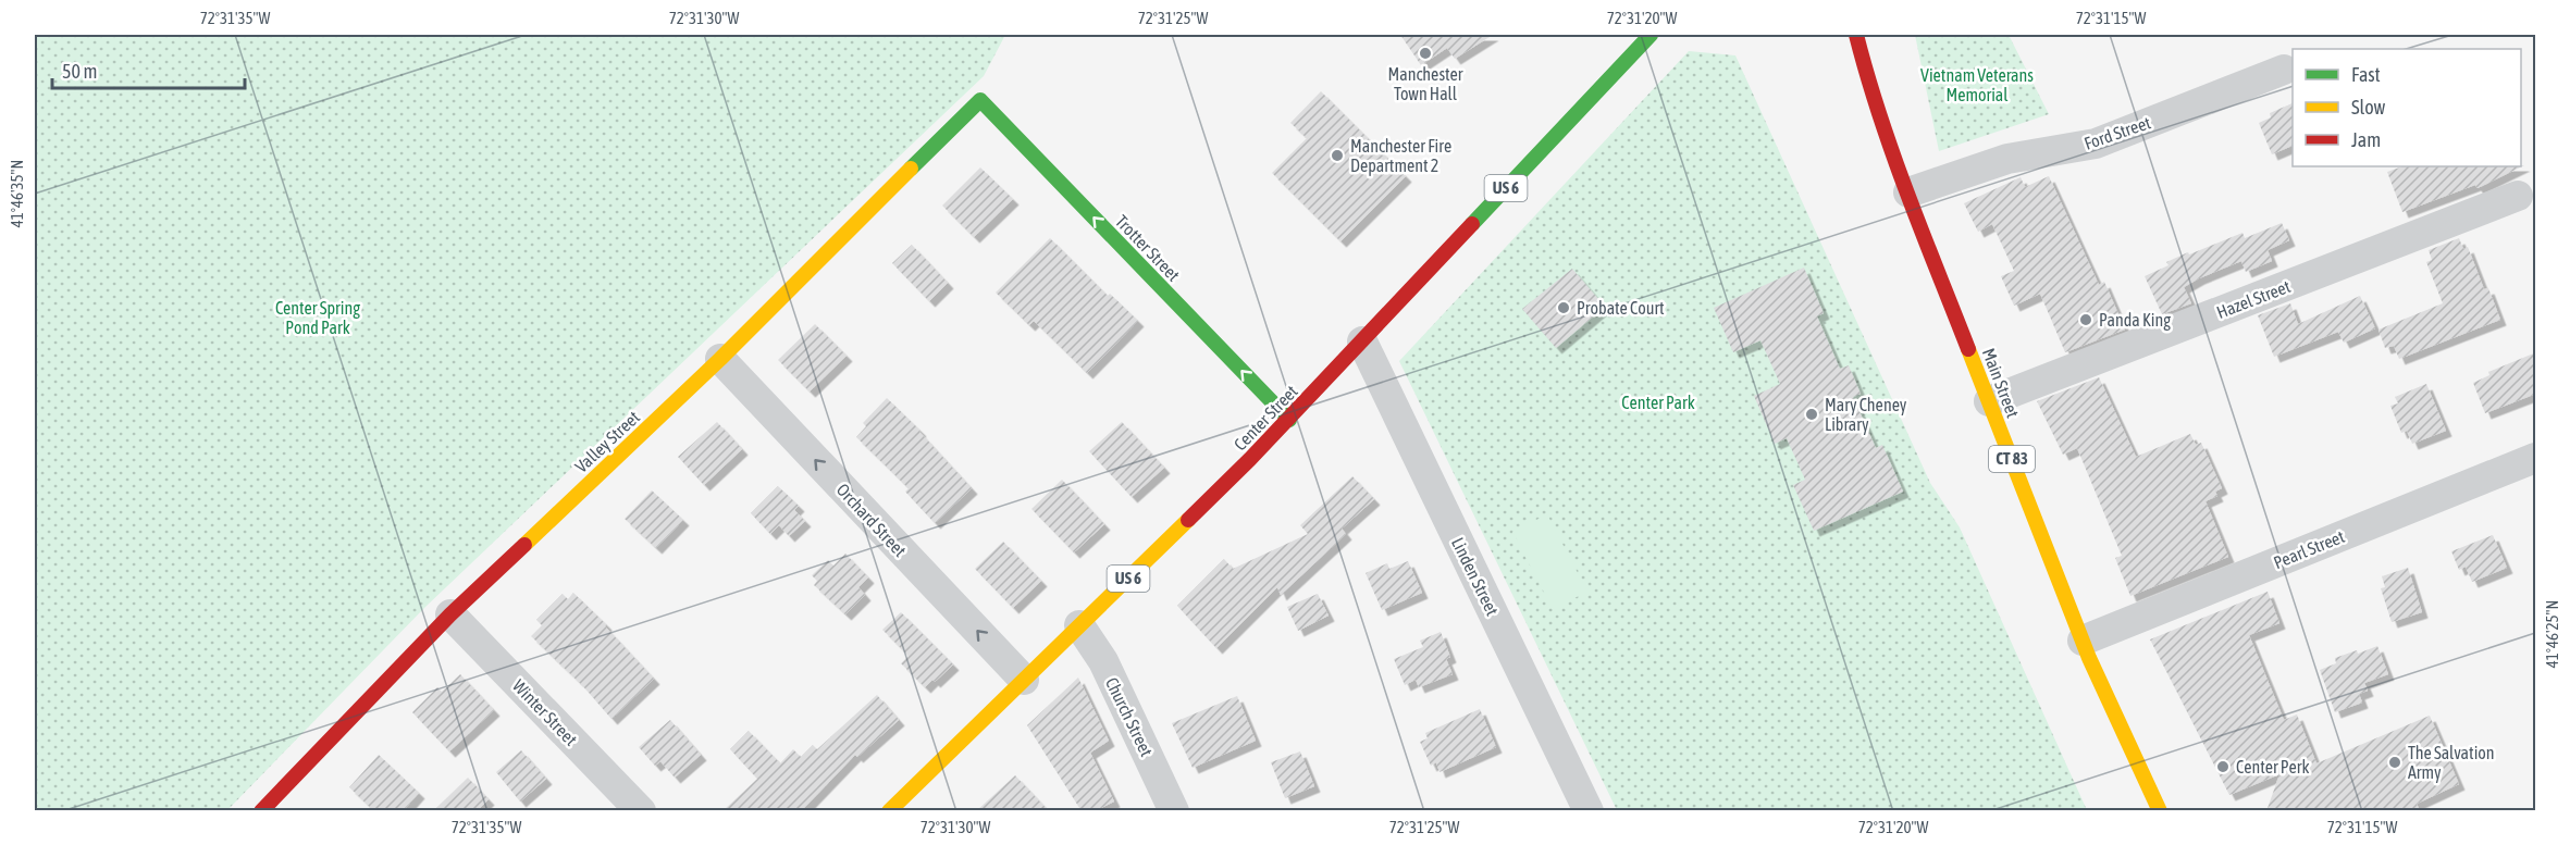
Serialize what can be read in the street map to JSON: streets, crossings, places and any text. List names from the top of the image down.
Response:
{
  "streets": {
    "main road": [
      "US 6",
      "Trotter Street",
      "Main Street",
      "Center Street",
      "Valley Street",
      "CT 83"
    ],
    "street": [
      "Ford Street",
      "Hazel Street",
      "Orchard Street",
      "Pearl Street",
      "Linden Street",
      "Winter Street",
      "Church Street"
    ]
  },
  "crossings": [
    ["Ford Street", "Main Street"],
    ["Trotter Street", "Center Street"],
    ["Trotter Street", "Valley Street"],
    ["Hazel Street", "Main Street"],
    ["Main Street", "Pearl Street"],
    ["Center Street", "Orchard Street"],
    ["Center Street", "Linden Street"],
    ["Center Street", "Church Street"],
    ["Valley Street", "Orchard Street"],
    ["Valley Street", "Winter Street"]
  ],
  "one_way": ["Trotter Street", "Orchard Street"],
  "parks": ["Vietnam Veterans Memorial", "Center Spring Pond Park", "Center Park"],
  "places": [
    "Manchester Town Hall",
    "Manchester Fire Department 2",
    "Probate Court",
    "Panda King",
    "Mary Cheney Library",
    "The Salvation Army",
    "Center Perk"
  ],
  "legend": ["Fast", "Slow", "Jam"],
  "scale_bar": "50 m",
  "coordinates": [
    "72°31'35\"W",
    "72°31'30\"W",
    "72°31'25\"W",
    "72°31'20\"W",
    "72°31'15\"W",
    "41°46'35\"N",
    "41°46'25\"N"
  ]
}
